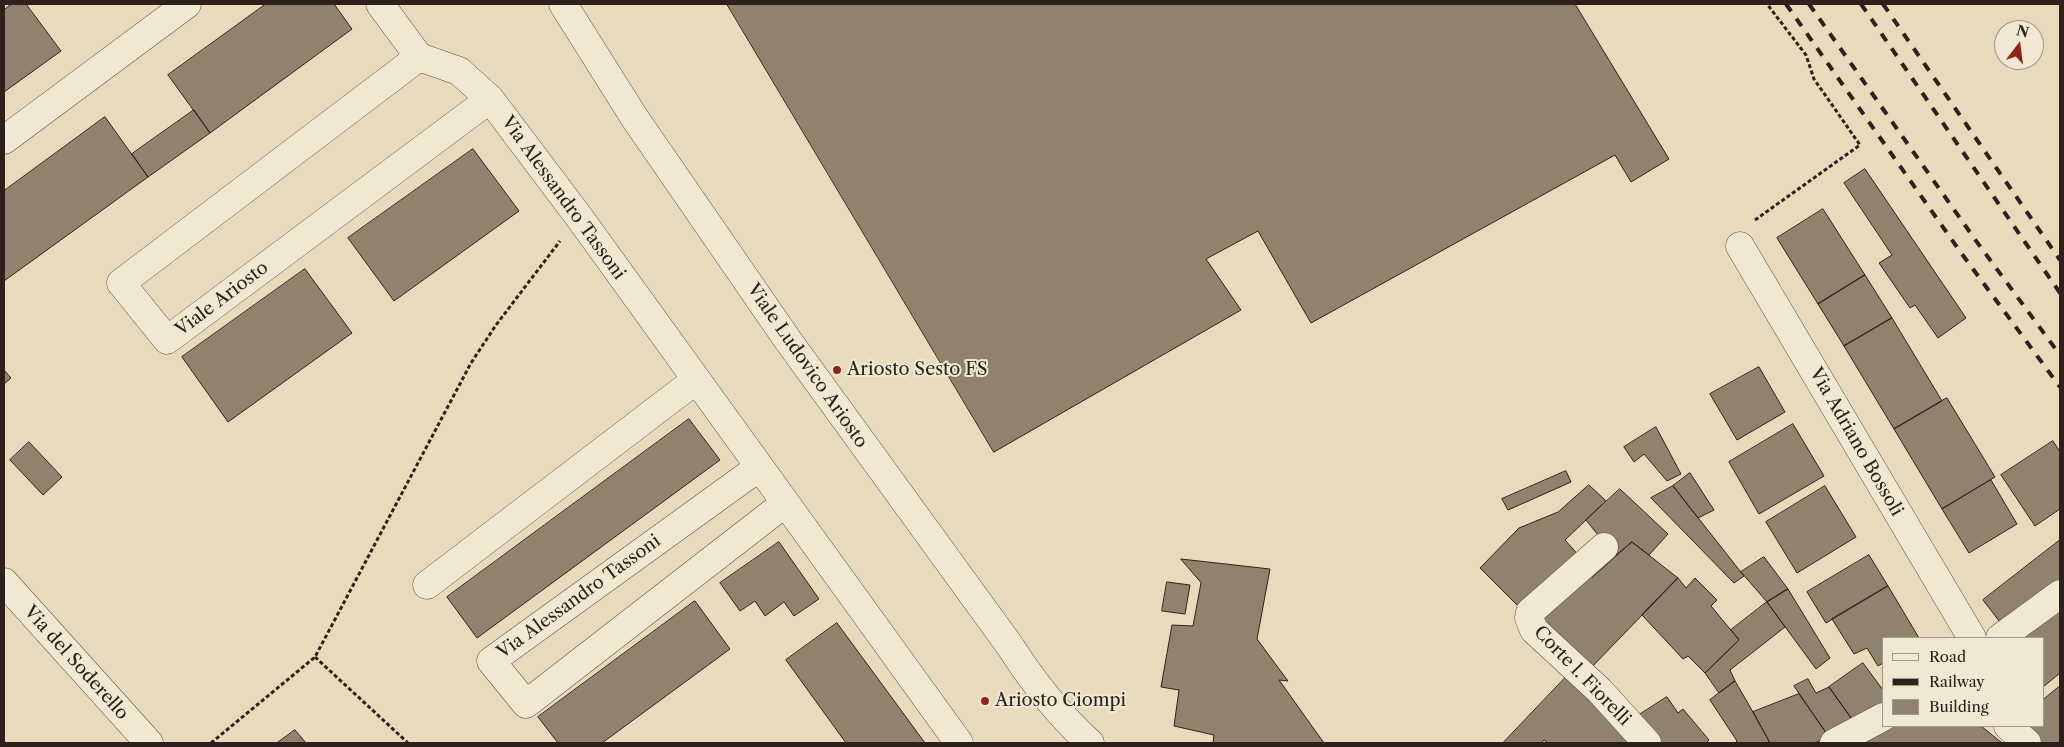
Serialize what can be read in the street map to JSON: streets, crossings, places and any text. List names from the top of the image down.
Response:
{
  "streets": {
    "street": [
      "Via Alessandro Tassoni",
      "Viale Ariosto",
      "Viale Ludovico Ariosto",
      "Via Adriano Bossoli",
      "Via del Soderello",
      "Corte l. Fiorelli"
    ]
  },
  "crossings": [
    ["Via Alessandro Tassoni", "Viale Ariosto"]
  ],
  "places": ["Ariosto Sesto FS", "Ariosto Ciompi"],
  "legend": ["Road", "Railway", "Building"],
  "north": "top"
}
